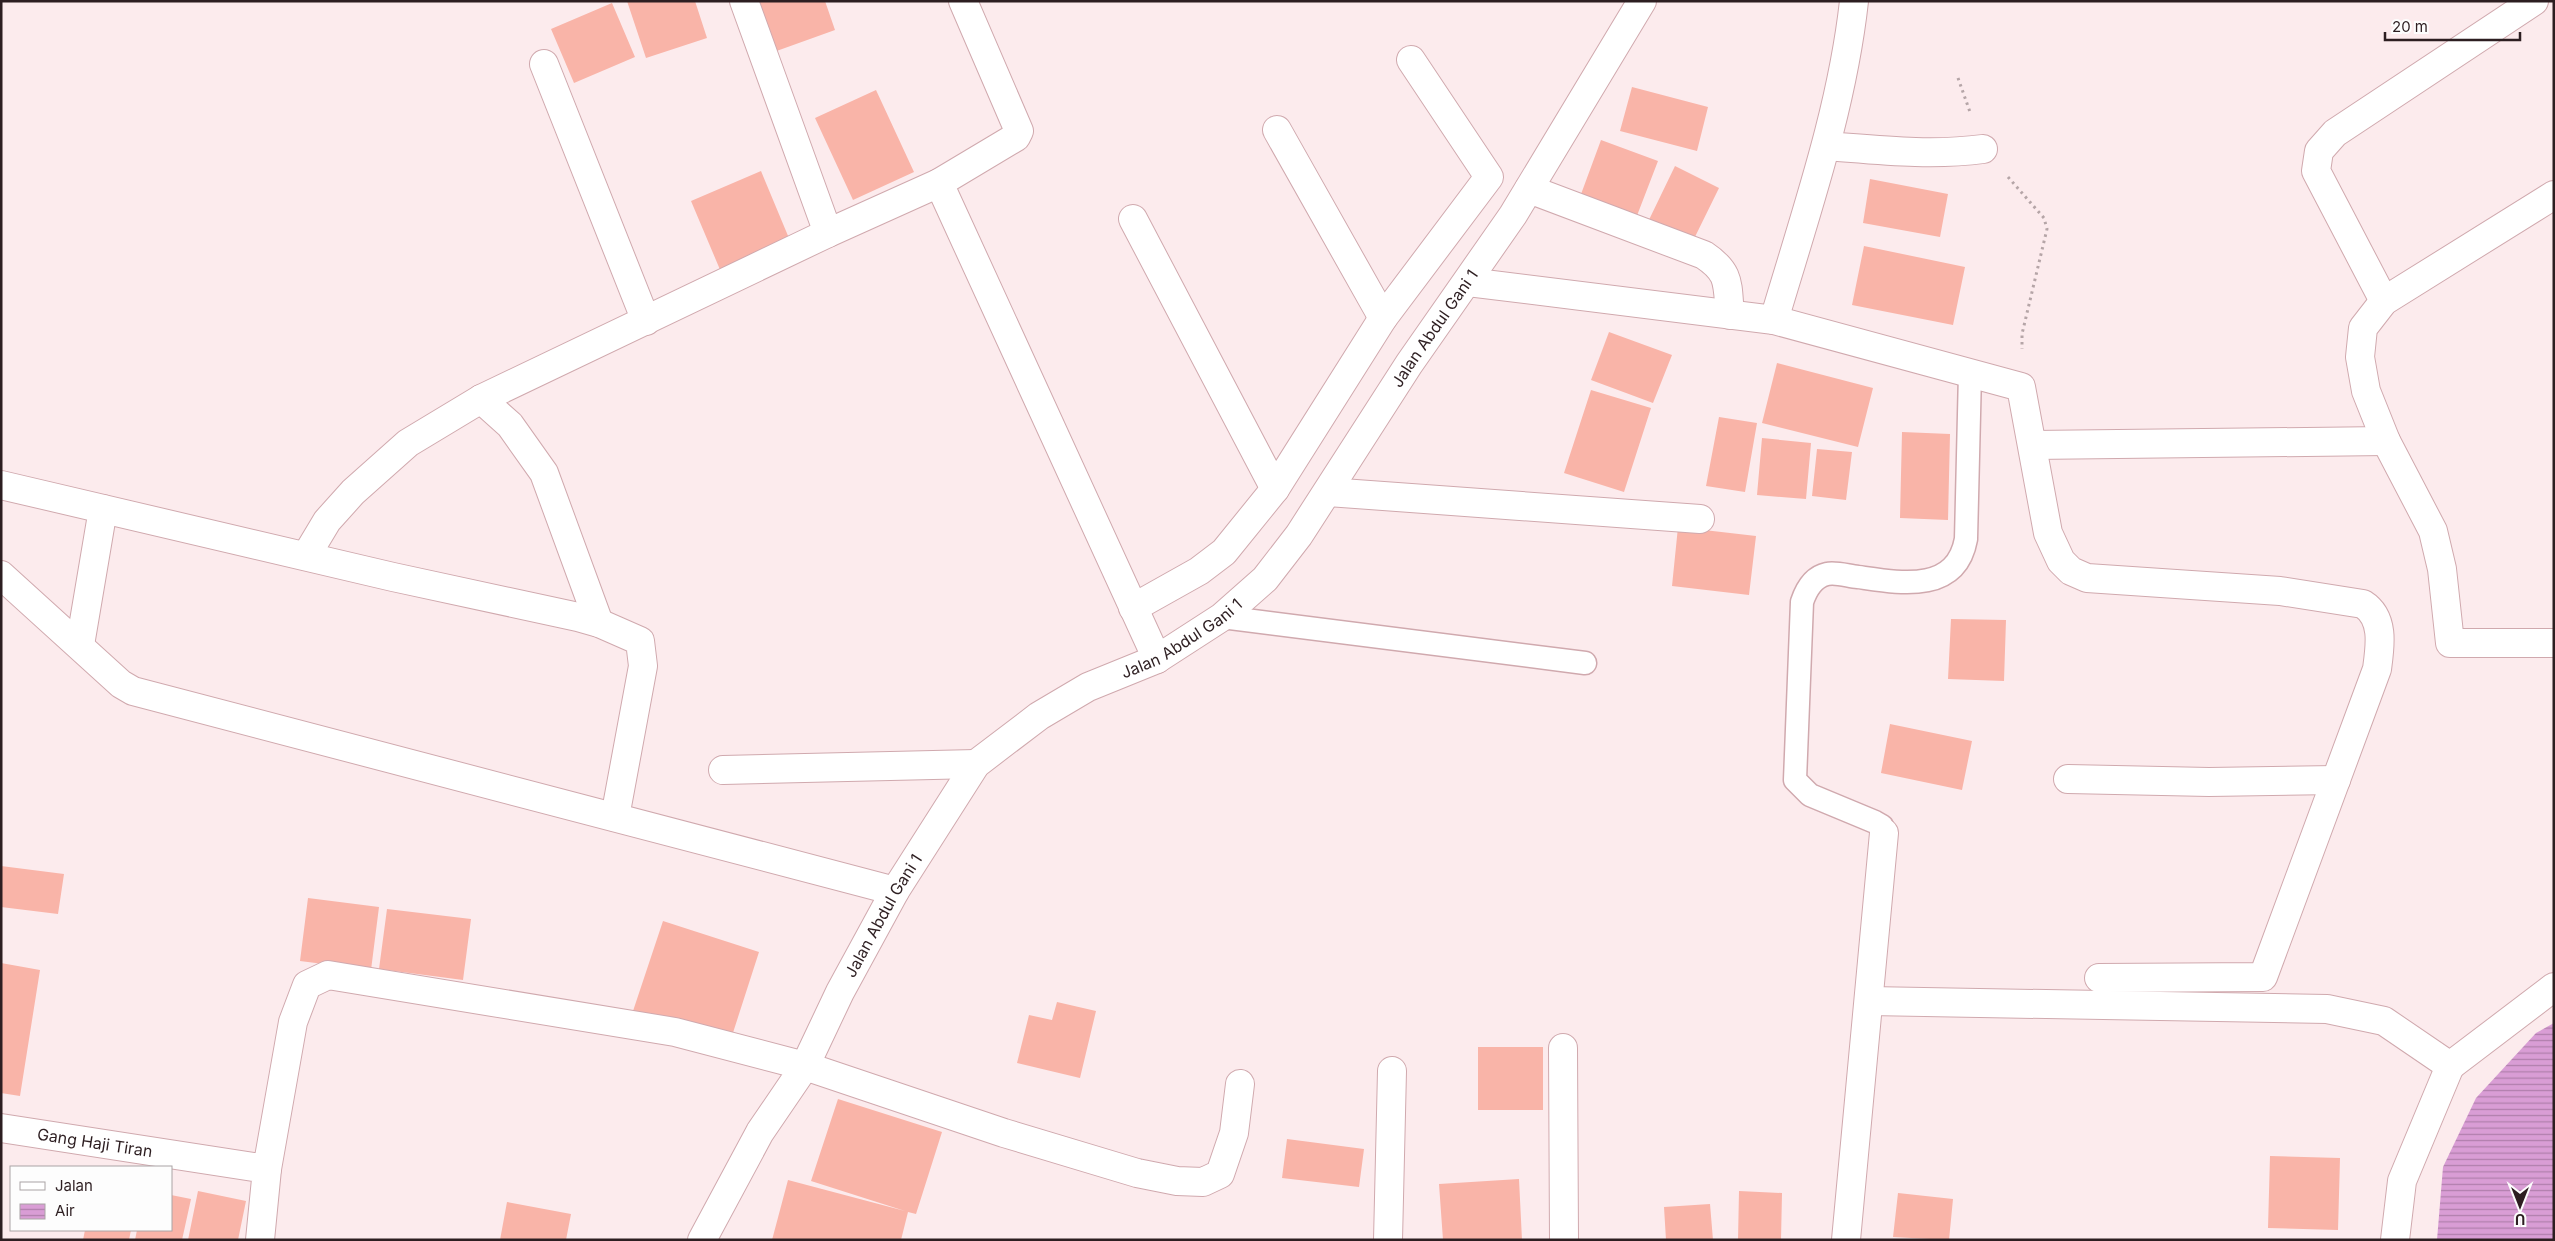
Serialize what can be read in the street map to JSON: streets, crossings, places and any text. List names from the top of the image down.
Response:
{
  "streets": {
    "street": ["Jalan Abdul Gani 1", "Gang Haji Tiran"]
  },
  "legend": ["Jalan", "Air"],
  "scale_bar": "20 m",
  "north": "bottom"
}
